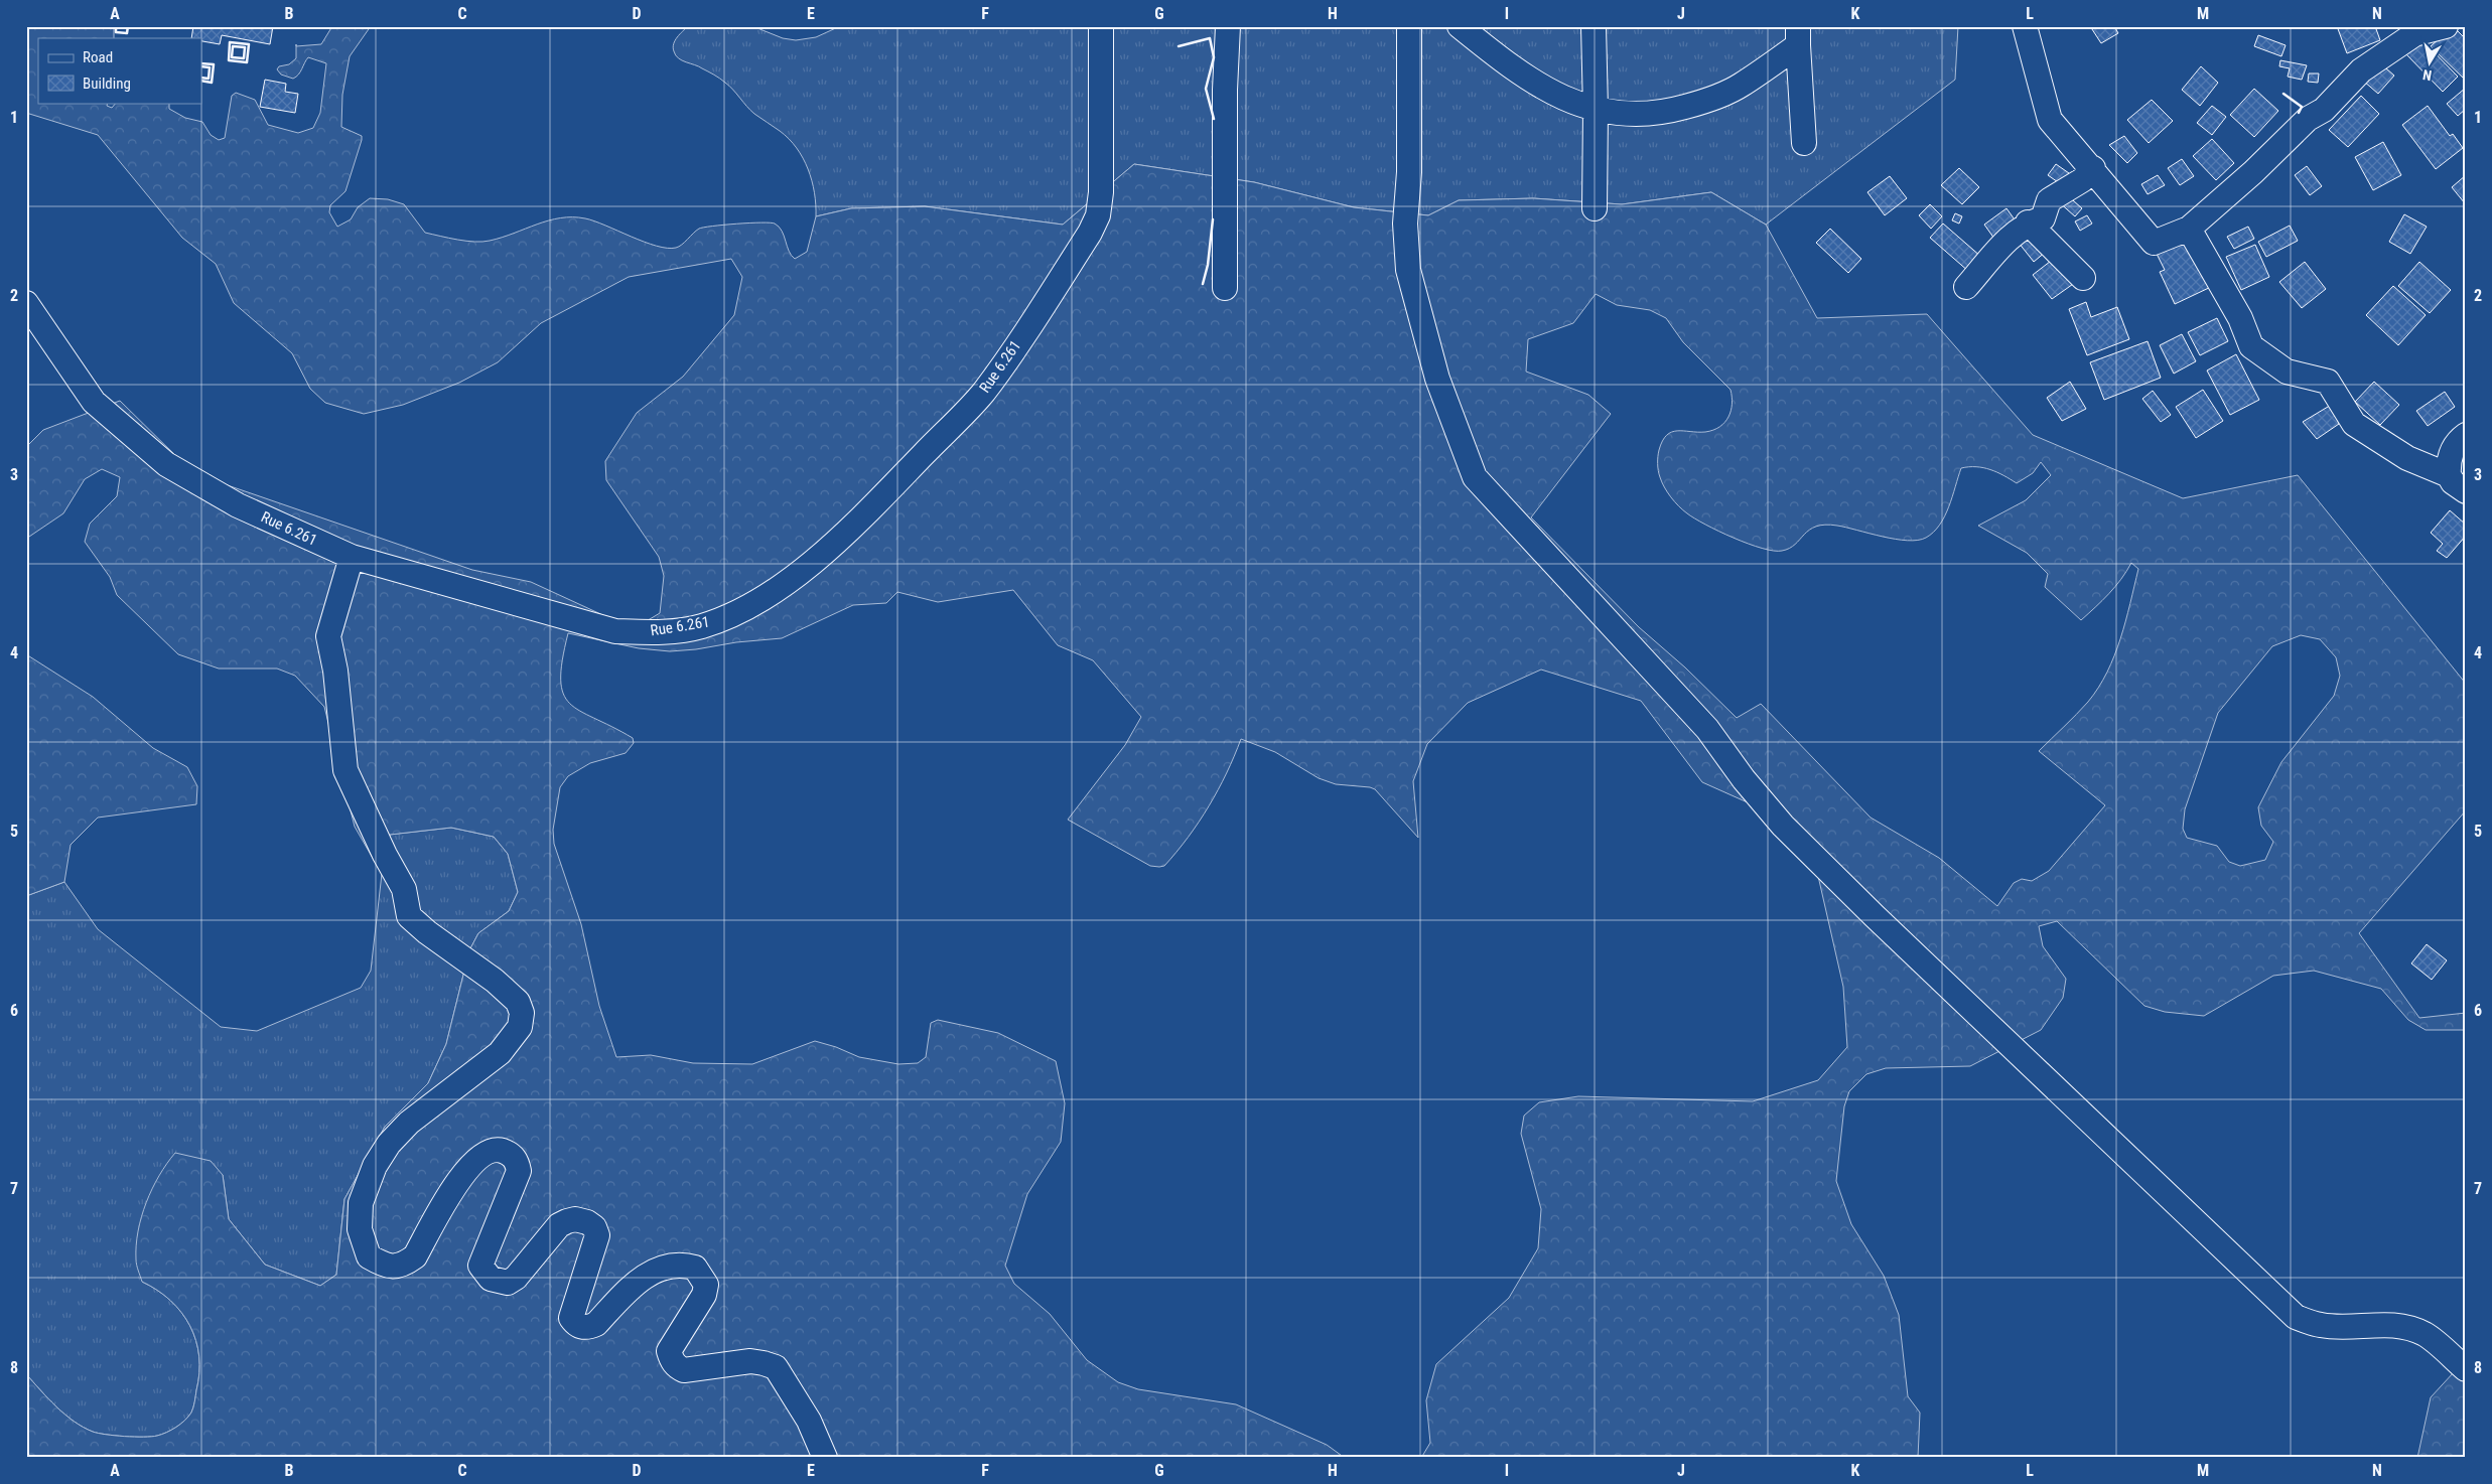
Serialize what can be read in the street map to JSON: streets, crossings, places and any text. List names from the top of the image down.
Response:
{
  "streets": {
    "street": ["Rue 6.261"]
  },
  "legend": ["Road", "Building"],
  "north": "bottom",
  "grid": {
    "columns": [
      "A",
      "B",
      "C",
      "D",
      "E",
      "F",
      "G",
      "H",
      "I",
      "J",
      "K",
      "L",
      "M",
      "N"
    ],
    "rows": [
      "1",
      "2",
      "3",
      "4",
      "5",
      "6",
      "7",
      "8"
    ]
  }
}
